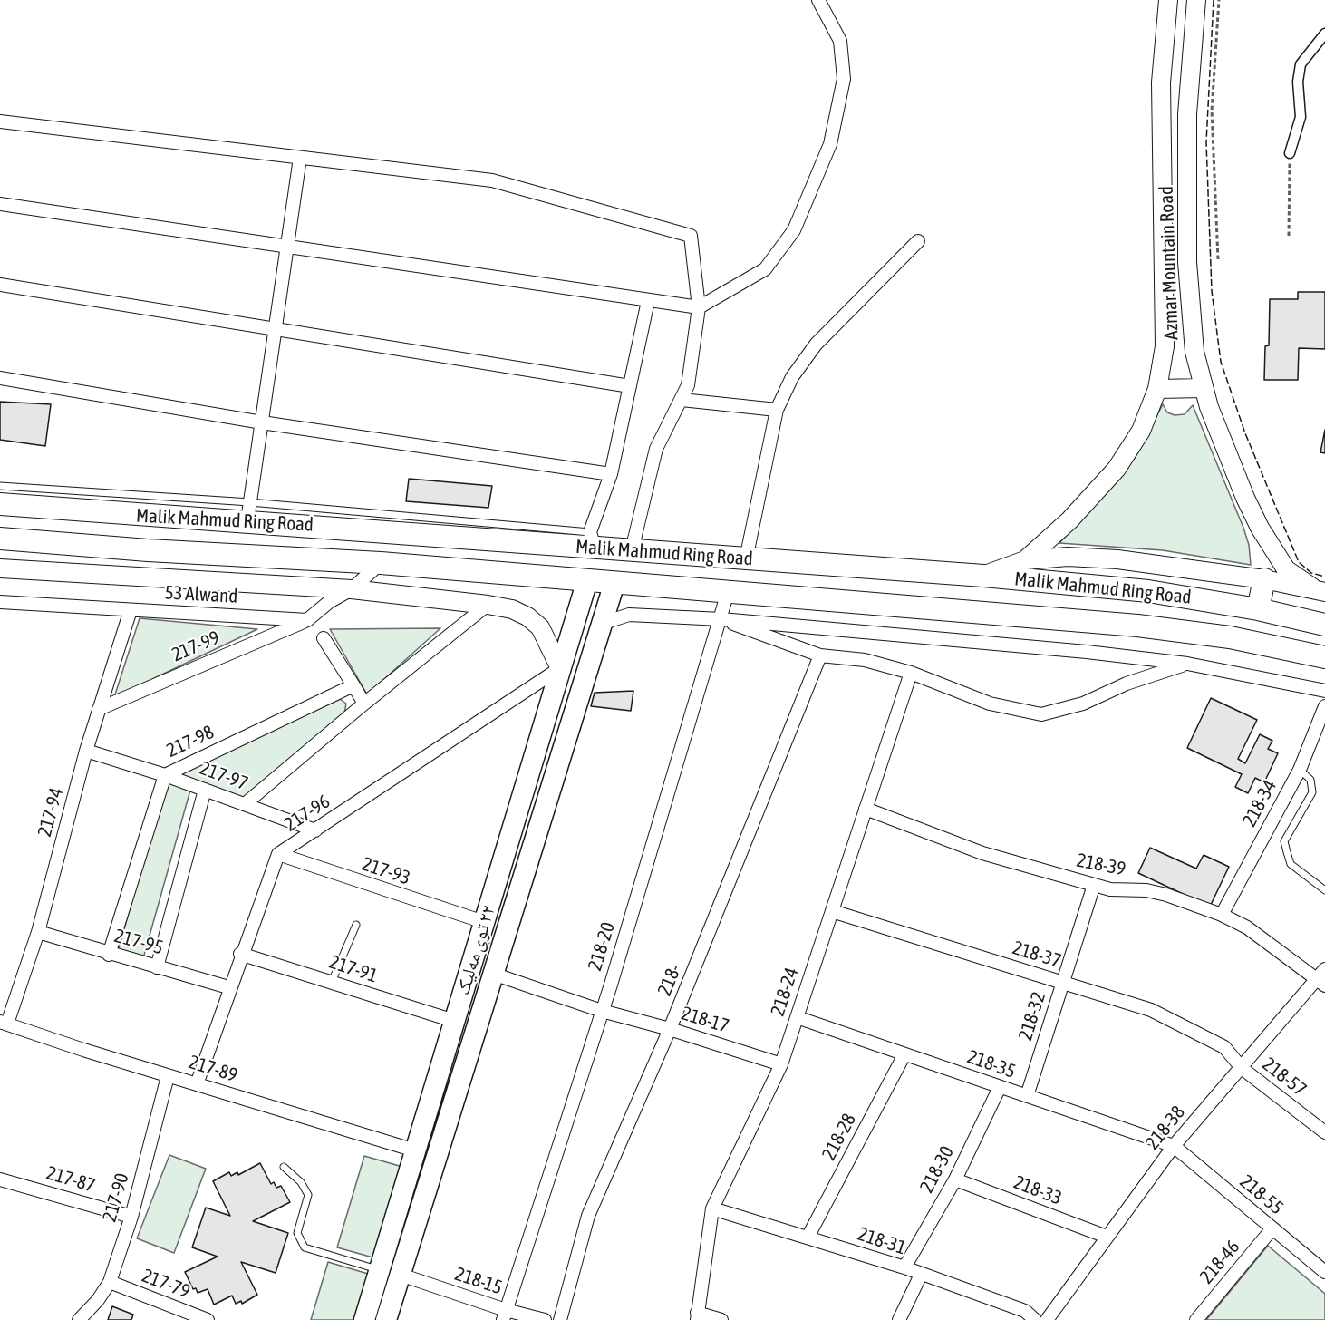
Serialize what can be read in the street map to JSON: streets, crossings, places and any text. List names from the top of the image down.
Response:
{
  "streets": {
    "highway": ["Malik Mahmud Ring Road"],
    "main road": ["Azmar Mountain Road", "٢٢ توی مەلیک"],
    "street": [
      "53 Alwand",
      "217-99",
      "217-98",
      "217-97",
      "218-34",
      "217-94",
      "217-96",
      "218-39",
      "217-93",
      "217-95",
      "218-20",
      "218-37",
      "217-91",
      "218-",
      "218-24",
      "218-32",
      "218-17",
      "218-35",
      "217-89",
      "218-57",
      "218-38",
      "218-28",
      "218-30",
      "217-87",
      "218-33",
      "218-55",
      "217-90",
      "218-31",
      "218-46",
      "218-15",
      "217-79"
    ]
  },
  "crossings": [
    ["Malik Mahmud Ring Road", "218-20"],
    ["Malik Mahmud Ring Road", "٢٢ توی مەلیک"],
    ["53 Alwand", "217-99"],
    ["53 Alwand", "217-94"],
    ["217-99", "217-94"],
    ["217-98", "217-97"],
    ["217-98", "217-95"],
    ["217-97", "217-94"],
    ["217-97", "217-96"],
    ["218-34", "218-39"],
    ["217-94", "217-95"],
    ["217-94", "217-89"],
    ["217-96", "217-93"],
    ["217-96", "217-95"],
    ["217-96", "٢٢ توی مەلیک"],
    ["217-96", "217-91"],
    ["217-96", "217-89"],
    ["218-39", "218-24"],
    ["218-39", "218-32"],
    ["218-39", "218-38"],
    ["217-93", "٢٢ توی مەلیک"],
    ["218-20", "218-17"],
    ["218-20", "218-15"],
    ["٢٢ توی مەلیک", "217-91"],
    ["٢٢ توی مەلیک", "218-17"],
    ["٢٢ توی مەلیک", "217-89"],
    ["٢٢ توی مەلیک", "218-15"],
    ["218-37", "218-24"],
    ["218-37", "218-32"],
    ["218-37", "218-57"],
    ["218-", "218-17"],
    ["218-24", "218-17"],
    ["218-24", "218-35"],
    ["218-24", "218-31"],
    ["218-32", "218-35"],
    ["218-35", "218-38"],
    ["218-35", "218-28"],
    ["218-35", "218-30"],
    ["218-35", "218-55"],
    ["217-89", "217-90"],
    ["218-57", "218-38"],
    ["218-38", "218-33"],
    ["218-38", "218-55"],
    ["218-28", "218-31"],
    ["218-30", "218-33"],
    ["218-30", "218-31"],
    ["217-87", "217-90"],
    ["218-55", "218-46"],
    ["217-90", "217-79"]
  ]
}
